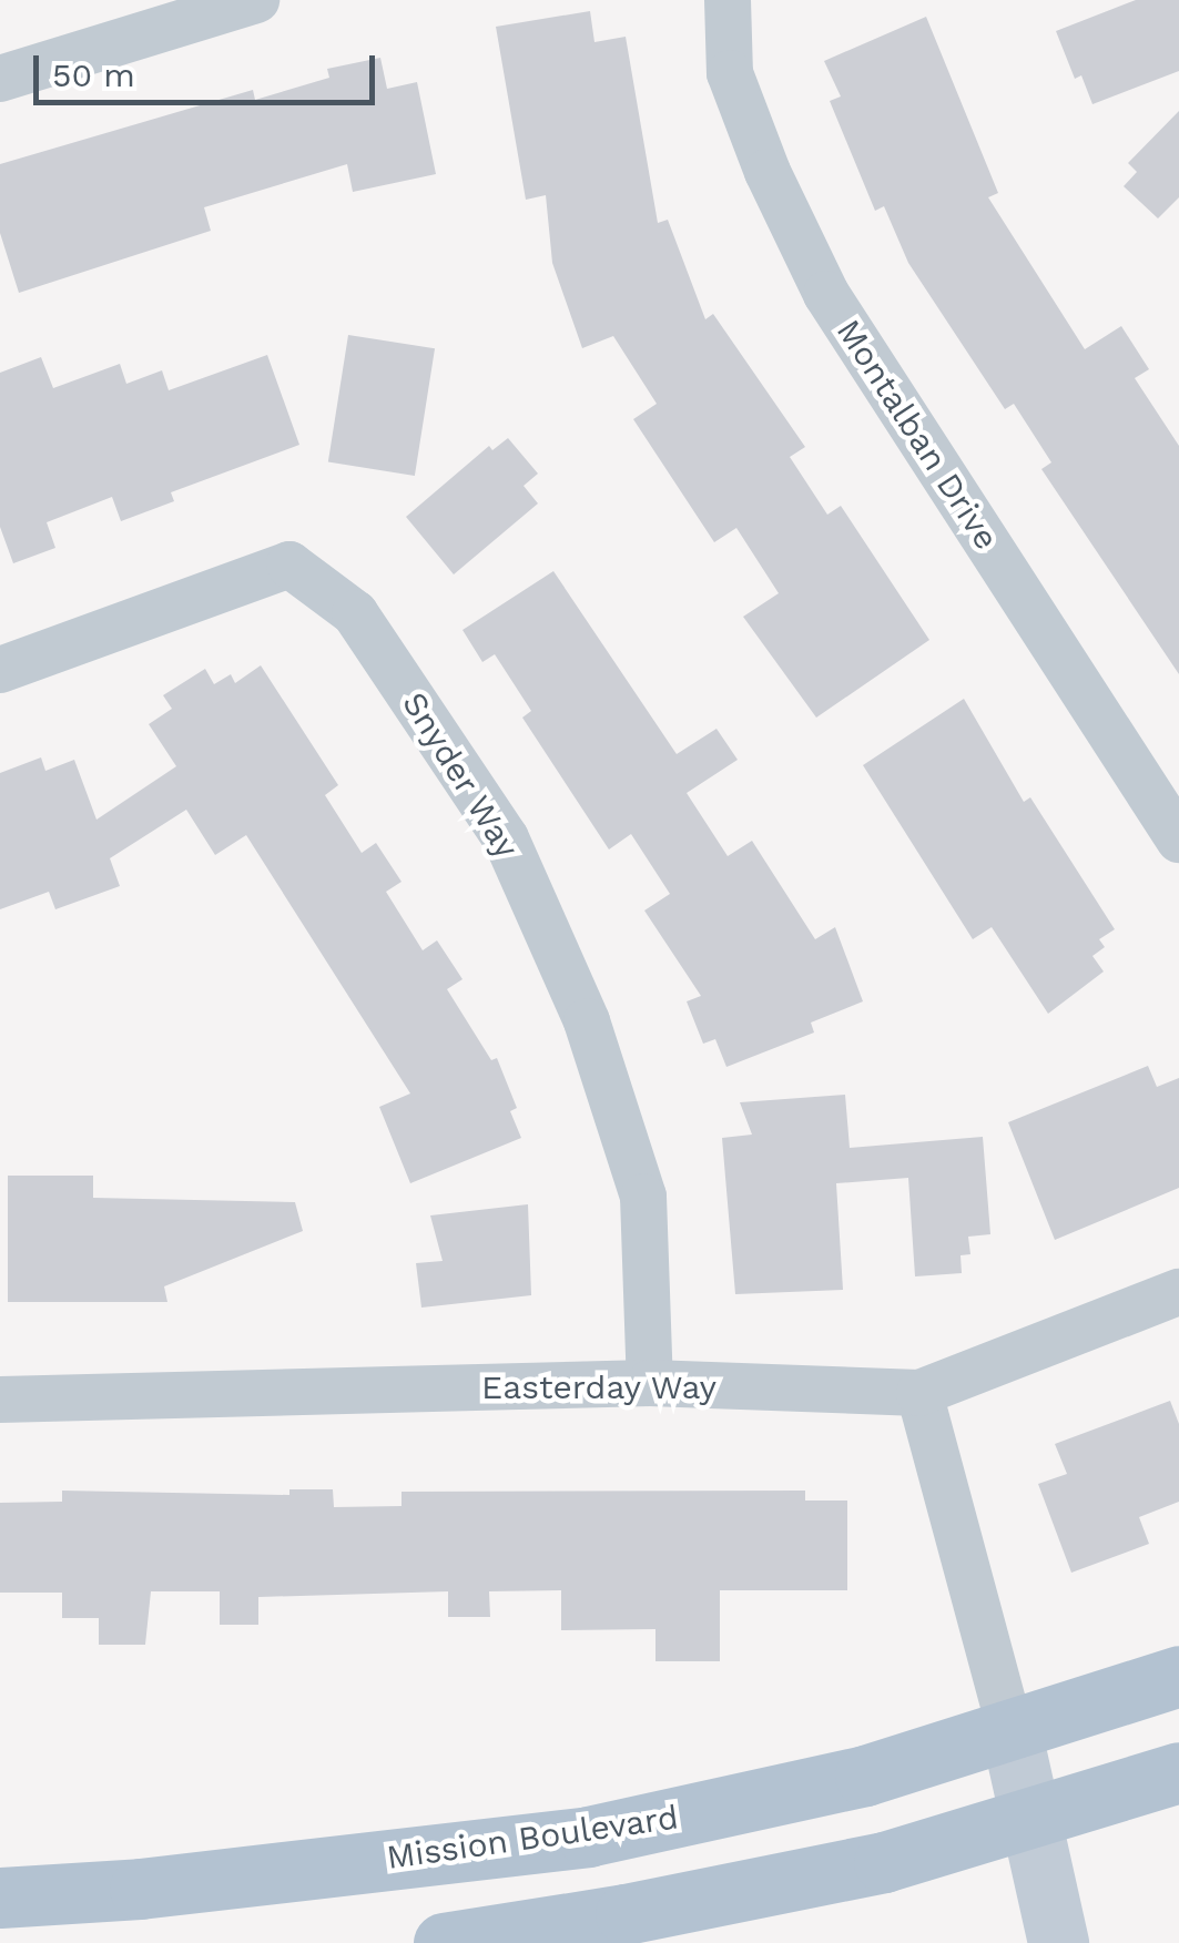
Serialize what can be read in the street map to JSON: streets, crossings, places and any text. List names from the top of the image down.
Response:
{
  "streets": {
    "main road": ["Mission Boulevard"],
    "street": ["Montalban Drive", "Snyder Way", "Easterday Way"]
  },
  "crossings": [
    ["Snyder Way", "Easterday Way"]
  ],
  "scale_bar": "50 m"
}
